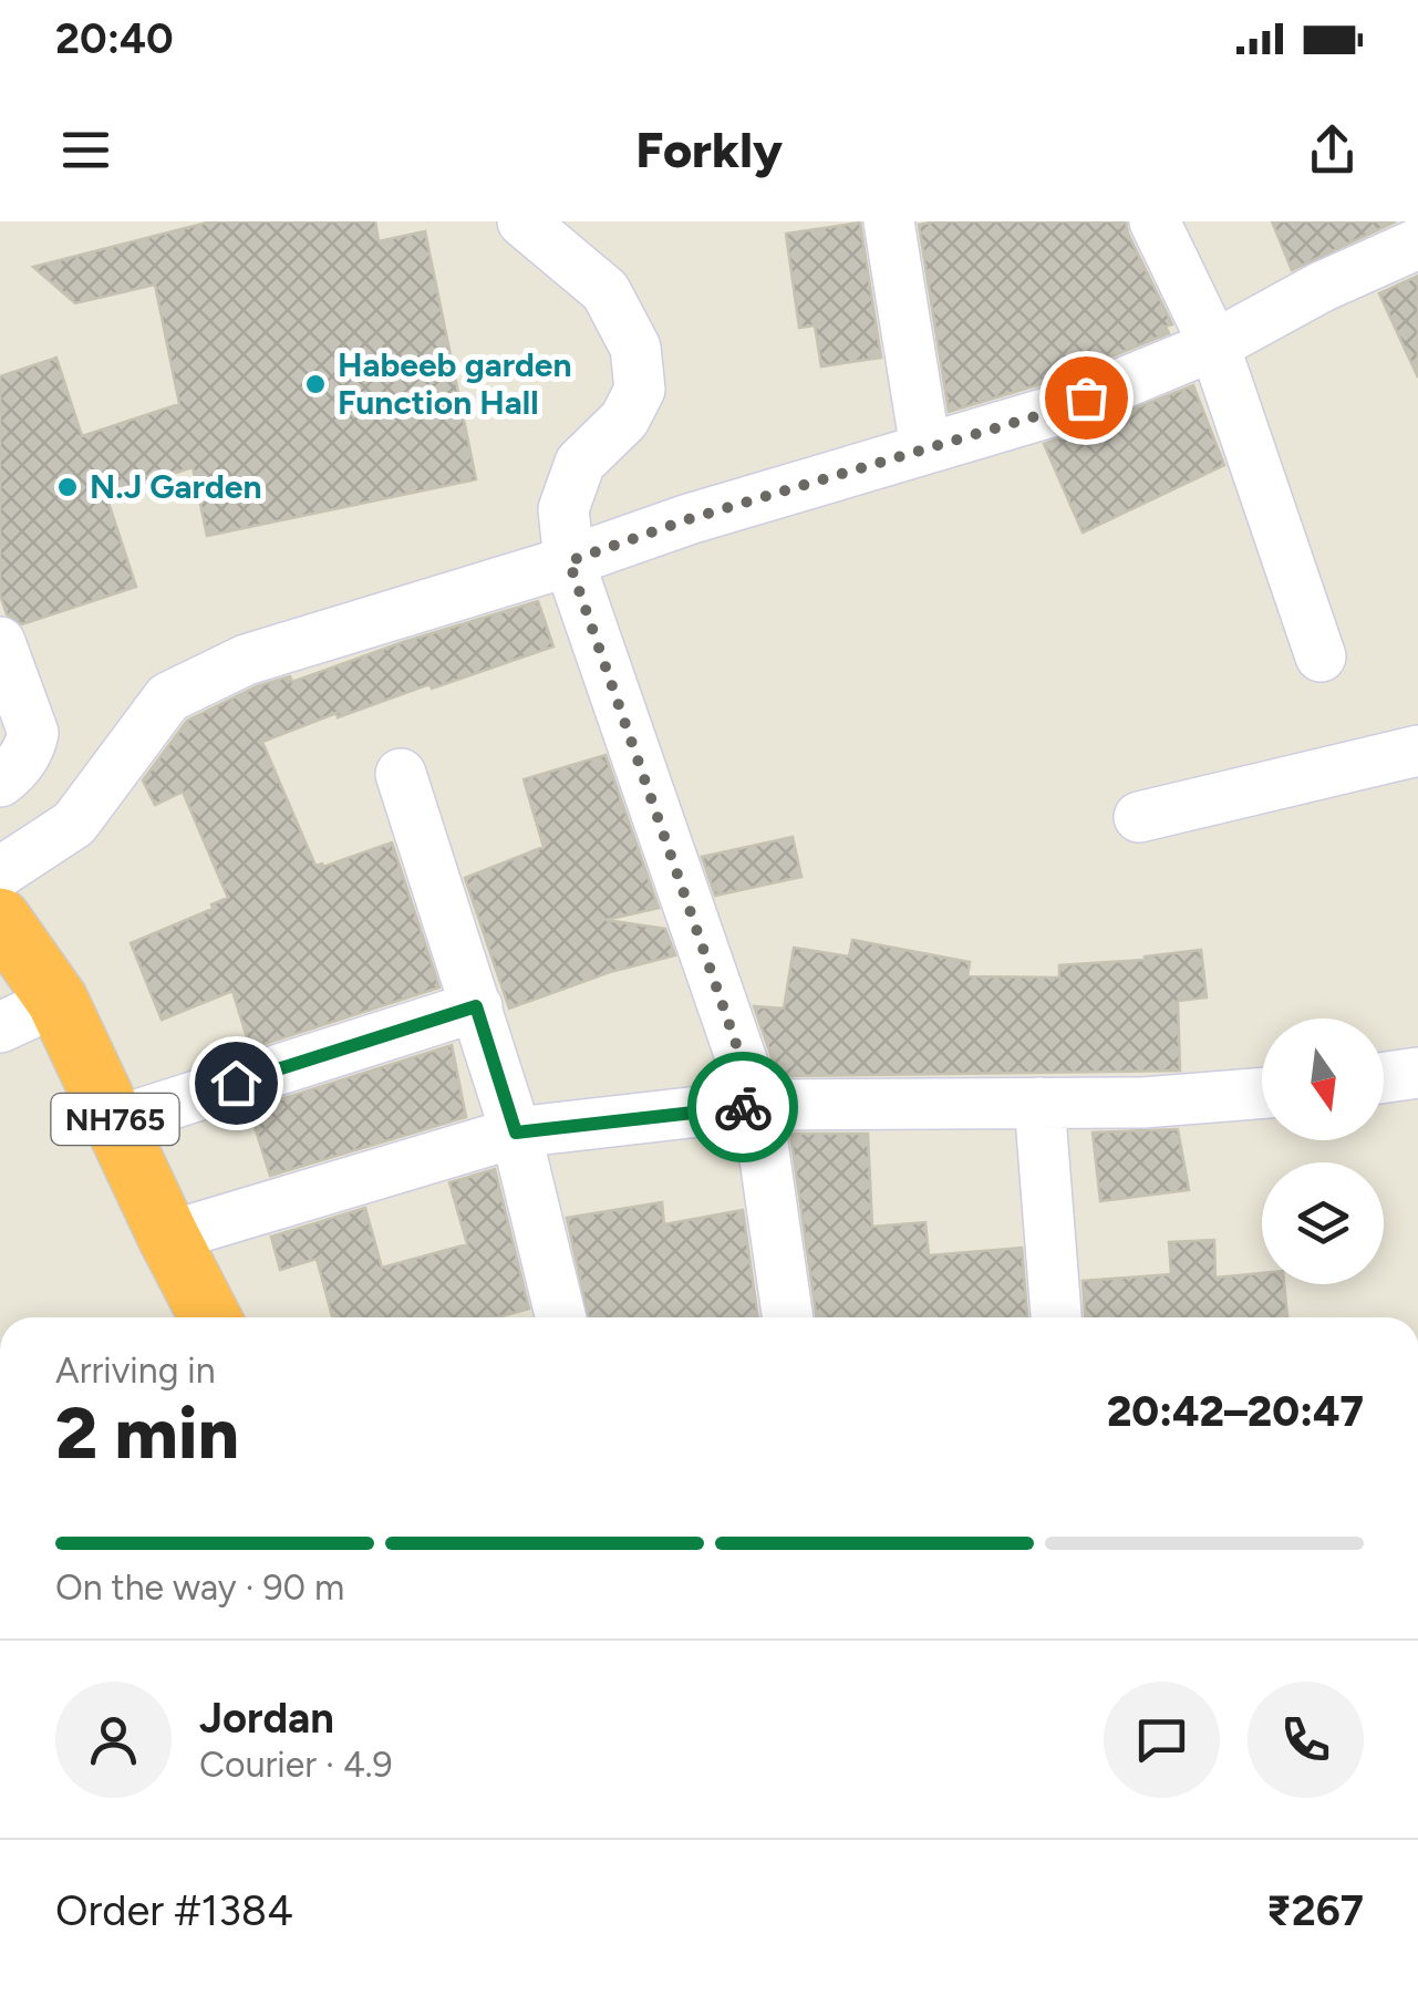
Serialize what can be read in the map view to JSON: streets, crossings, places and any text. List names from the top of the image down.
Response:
{
  "streets": {
    "highway": ["NH765"]
  },
  "places": ["Habeeb garden Function Hall", "N.J Garden"],
  "north": "bottom",
  "page": {
    "status": "20:40",
    "header": "Forkly",
    "heading": ["2 min", "Arriving in", "20:42–20:47"],
    "panel": [
      "Jordan",
      "Courier · 4.9",
      "Order #1384",
      "₹267"
    ],
    "bar": "On the way · 90 m"
  }
}
